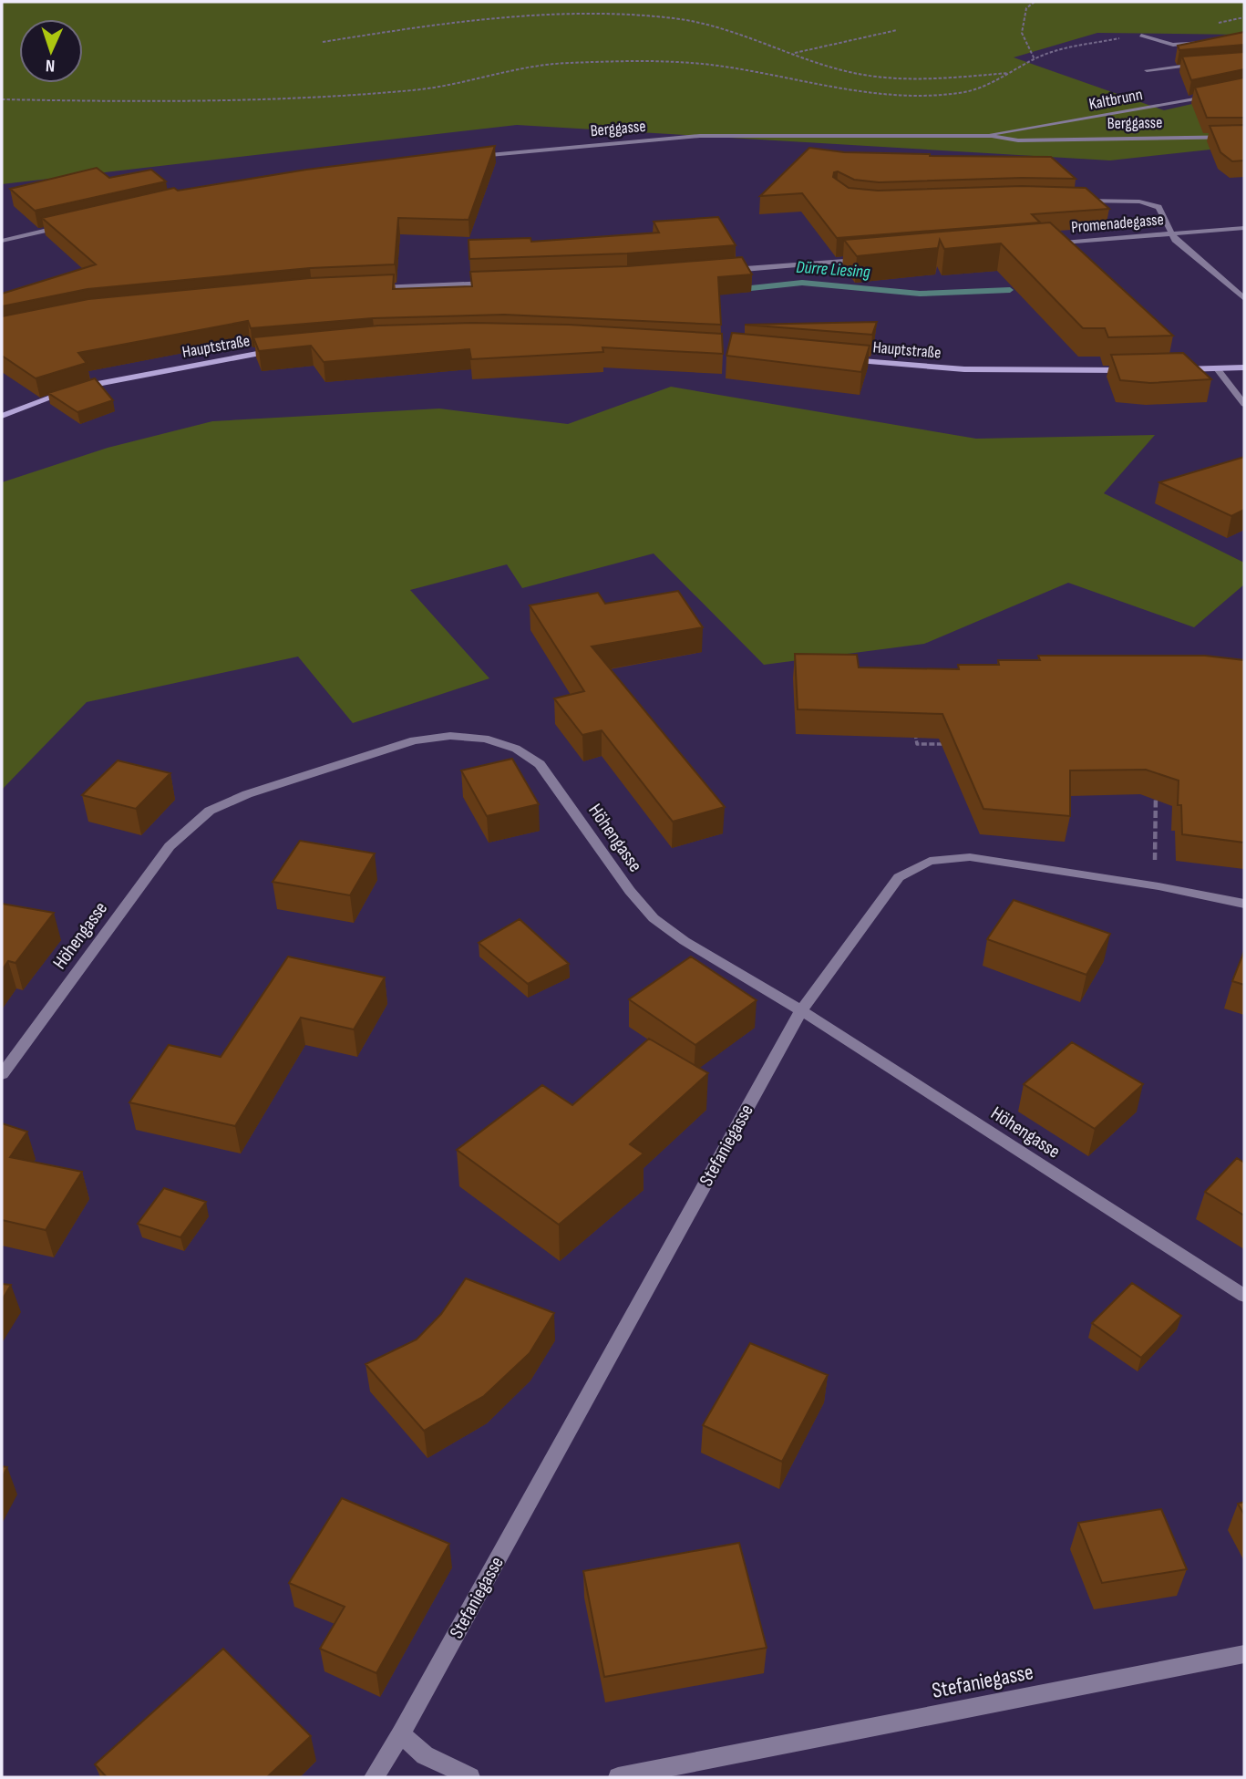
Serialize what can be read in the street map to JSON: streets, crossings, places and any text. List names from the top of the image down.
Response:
{
  "streets": {
    "main road": ["Hauptstraße"],
    "street": [
      "Kaltbrunn",
      "Berggasse",
      "Promenadegasse",
      "Höhengasse",
      "Stefaniegasse"
    ]
  },
  "crossings": [
    ["Kaltbrunn", "Berggasse"],
    ["Höhengasse", "Stefaniegasse"]
  ],
  "water": ["Dürre Liesing"],
  "north": "bottom"
}
